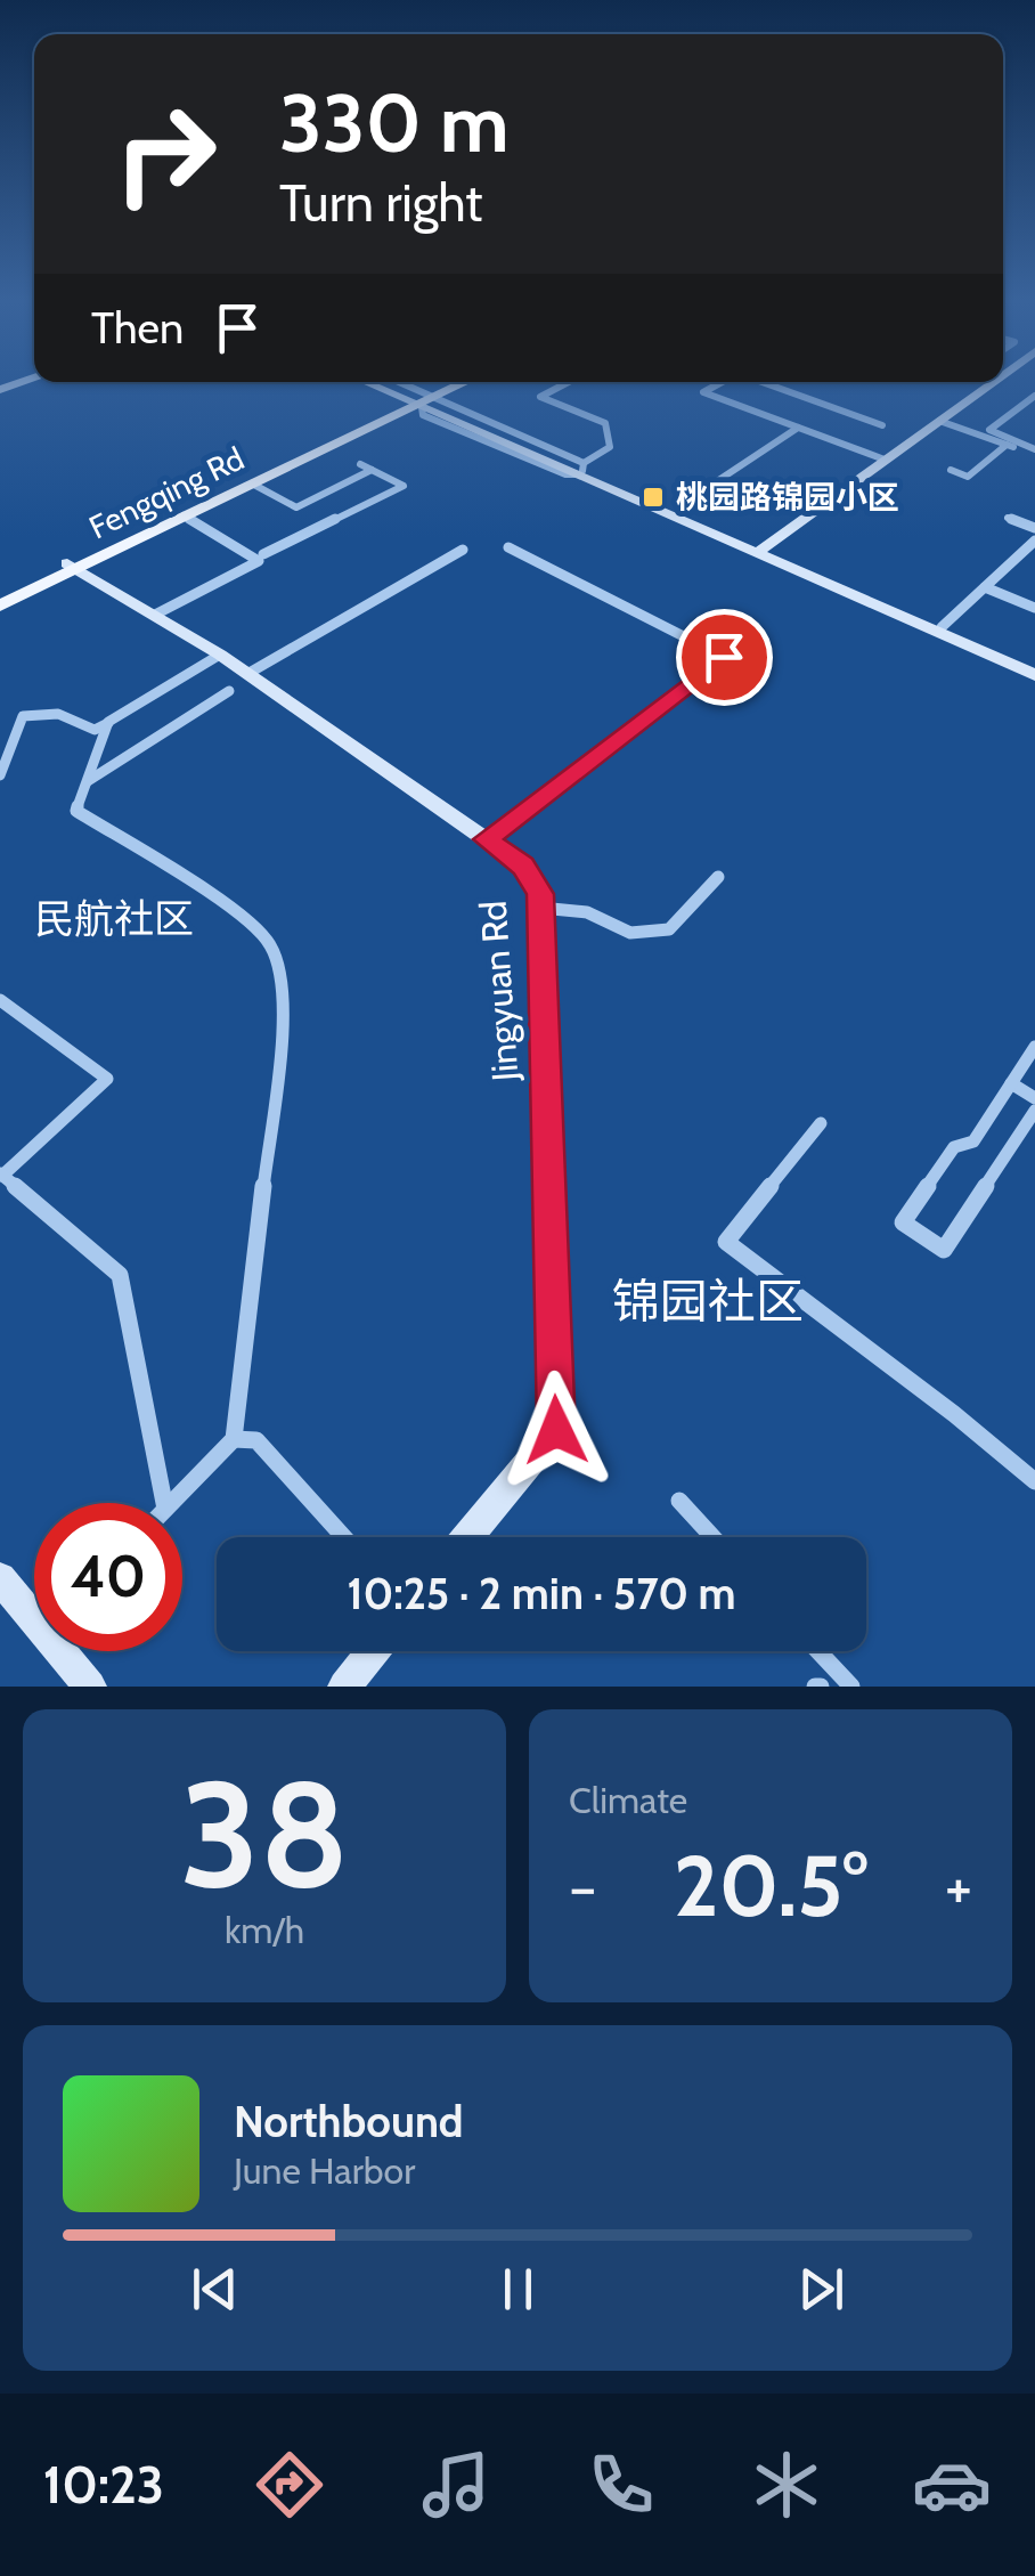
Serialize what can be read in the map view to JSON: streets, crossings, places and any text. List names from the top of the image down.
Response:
{
  "streets": {
    "main road": ["Fengqing Rd"],
    "street": ["Jingyuan Rd"]
  },
  "crossings": [
    ["Fengqing Rd", "Jingyuan Rd"]
  ],
  "districts": ["民航社区", "锦园社区"],
  "places": {
    "transit": ["桃园路锦园小区"]
  },
  "page": {
    "turn": ["330 m", "Turn right"],
    "then": "Then",
    "limit": "40",
    "trip": "10:25 · 2 min · 570 m",
    "tile": [
      ["38", "km/h"],
      "Climate"
    ],
    "heat": ["−", "20.5°", "+"],
    "song": ["Northbound", "June Harbor"],
    "tabs": "10:23"
  }
}
